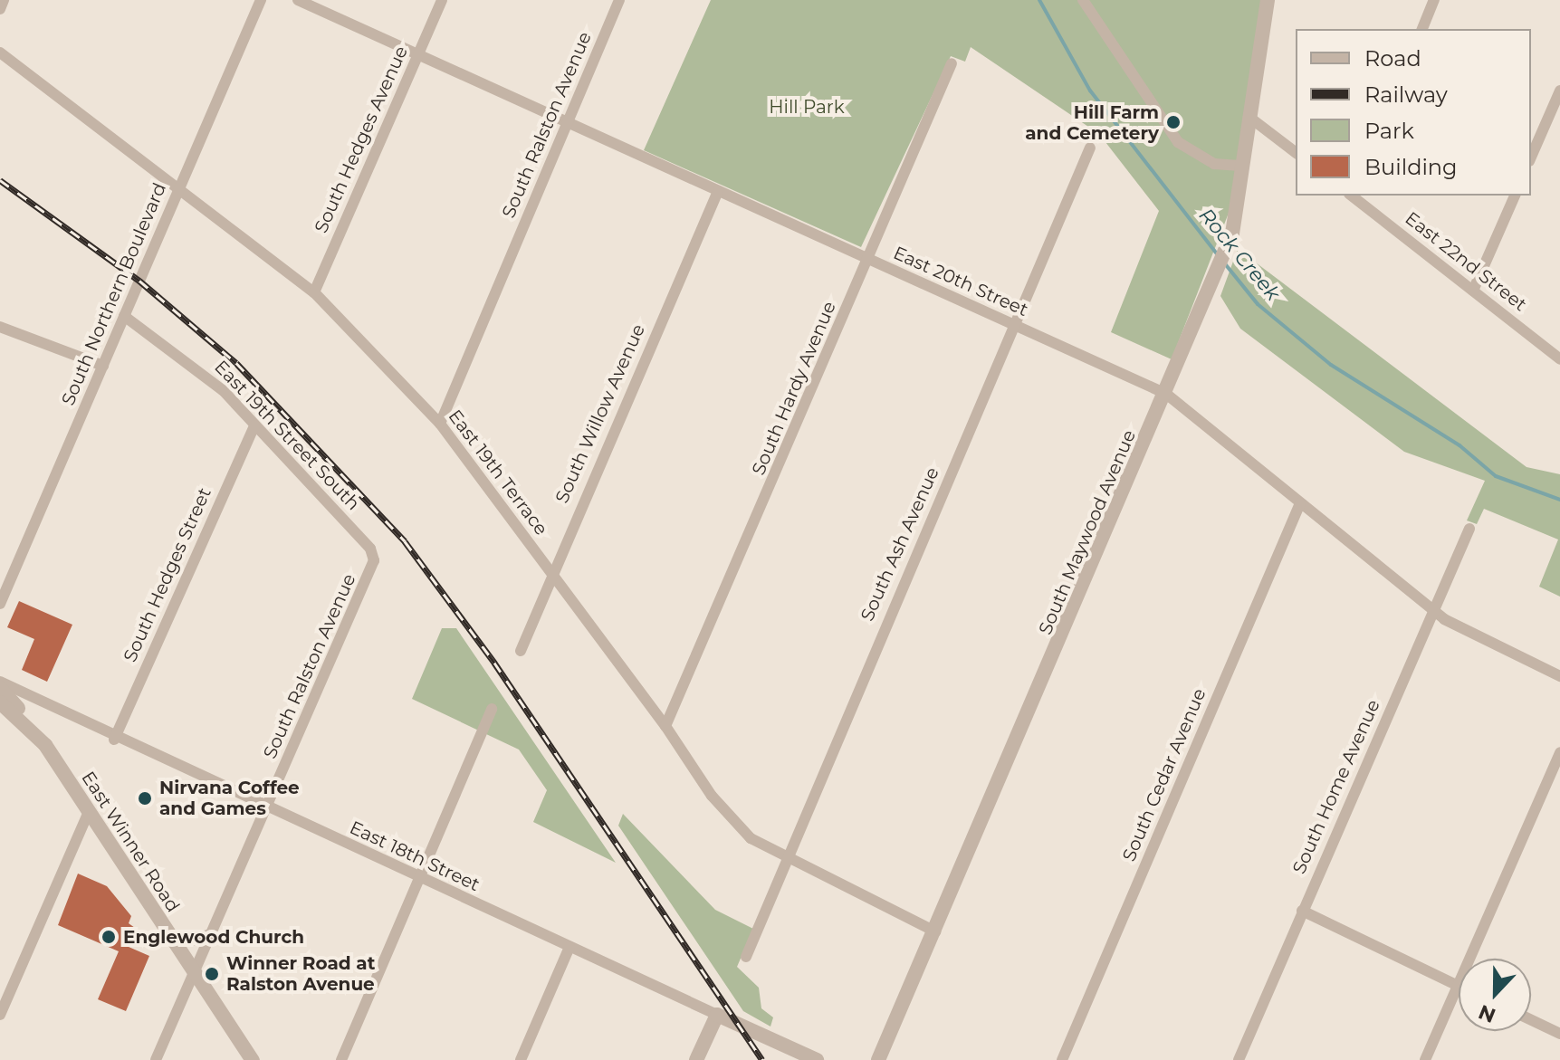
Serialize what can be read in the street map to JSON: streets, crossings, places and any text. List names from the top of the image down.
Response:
{
  "streets": {
    "street": [
      "South Ralston Avenue",
      "South Hedges Avenue",
      "East 22nd Street",
      "East 20th Street",
      "South Northern Boulevard",
      "South Hardy Avenue",
      "South Willow Avenue",
      "East 19th Street South",
      "East 19th Terrace",
      "South Maywood Avenue",
      "South Ash Avenue",
      "South Hedges Street",
      "South Cedar Avenue",
      "South Home Avenue",
      "East Winner Road",
      "East 18th Street"
    ]
  },
  "crossings": [
    ["South Ralston Avenue", "East 20th Street"],
    ["South Ralston Avenue", "East 19th Street South"],
    ["South Ralston Avenue", "East 19th Terrace"],
    ["South Ralston Avenue", "East Winner Road"],
    ["South Ralston Avenue", "East 18th Street"],
    ["South Hedges Avenue", "East 20th Street"],
    ["South Hedges Avenue", "East 19th Terrace"],
    ["East 20th Street", "South Hardy Avenue"],
    ["East 20th Street", "South Willow Avenue"],
    ["East 20th Street", "South Maywood Avenue"],
    ["East 20th Street", "South Ash Avenue"],
    ["East 20th Street", "South Cedar Avenue"],
    ["East 20th Street", "South Home Avenue"],
    ["South Northern Boulevard", "East 19th Street South"],
    ["South Northern Boulevard", "East 19th Terrace"],
    ["South Hardy Avenue", "East 19th Terrace"],
    ["South Willow Avenue", "East 19th Terrace"],
    ["East 19th Street South", "South Hedges Street"],
    ["East 19th Terrace", "South Maywood Avenue"],
    ["East 19th Terrace", "South Ash Avenue"],
    ["South Hedges Street", "East 18th Street"]
  ],
  "water": ["Rock Creek"],
  "parks": ["Hill Park"],
  "places": [
    "Hill Farm and Cemetery",
    "Nirvana Coffee and Games",
    "Englewood Church",
    "Winner Road at Ralston Avenue"
  ],
  "legend": [
    "Road",
    "Railway",
    "Park",
    "Building"
  ],
  "north": "bottom"
}
